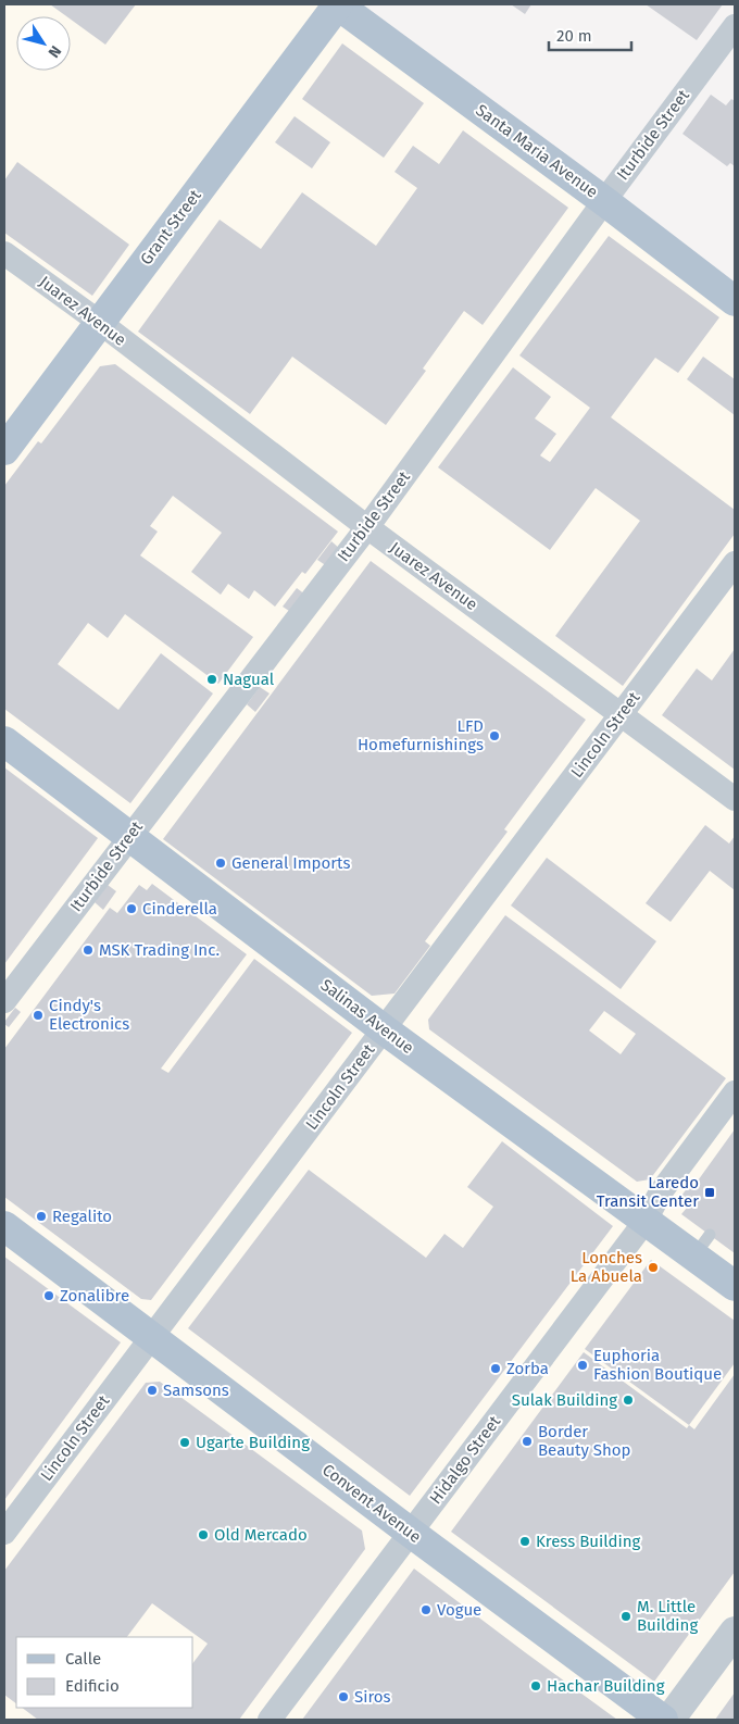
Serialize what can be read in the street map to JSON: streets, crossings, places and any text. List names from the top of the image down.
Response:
{
  "streets": {
    "main road": [
      "Santa Maria Avenue",
      "Grant Street",
      "Salinas Avenue",
      "Convent Avenue"
    ],
    "street": [
      "Iturbide Street",
      "Juarez Avenue",
      "Lincoln Street",
      "Hidalgo Street"
    ]
  },
  "crossings": [
    ["Iturbide Street", "Santa Maria Avenue"],
    ["Iturbide Street", "Juarez Avenue"],
    ["Iturbide Street", "Salinas Avenue"],
    ["Santa Maria Avenue", "Grant Street"],
    ["Grant Street", "Juarez Avenue"],
    ["Juarez Avenue", "Lincoln Street"],
    ["Lincoln Street", "Salinas Avenue"],
    ["Lincoln Street", "Convent Avenue"],
    ["Salinas Avenue", "Hidalgo Street"],
    ["Hidalgo Street", "Convent Avenue"]
  ],
  "places": {
    "other": [
      "Nagual",
      "LFD Homefurnishings",
      "General Imports",
      "Cinderella",
      "MSK Trading Inc.",
      "Cindy's Electronics",
      "Regalito",
      "Lonches La Abuela",
      "Zonalibre",
      "Euphoria Fashion Boutique",
      "Zorba",
      "Samsons",
      "Sulak Building",
      "Border Beauty Shop",
      "Ugarte Building",
      "Old Mercado",
      "Kress Building",
      "Vogue",
      "M. Little Building",
      "Hachar Building",
      "Siros"
    ],
    "transit": ["Laredo Transit Center"]
  },
  "legend": ["Calle", "Edificio"],
  "scale_bar": "20 m",
  "north": "bottom right"
}
